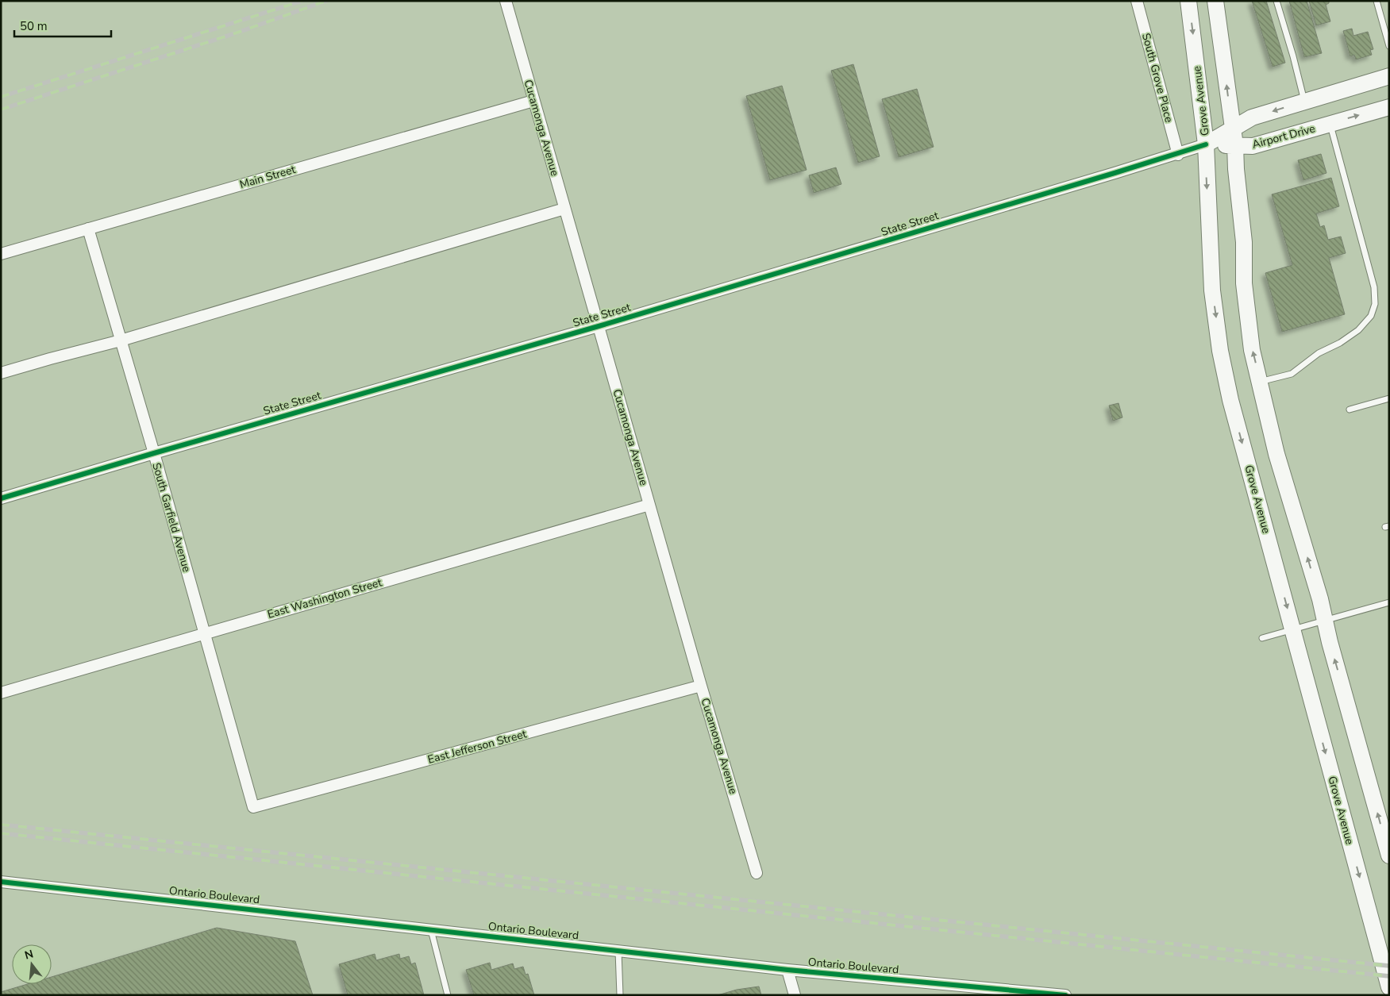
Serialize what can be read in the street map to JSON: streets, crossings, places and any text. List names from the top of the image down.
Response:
{
  "streets": {
    "main road": ["Grove Avenue", "Airport Drive"],
    "street": [
      "South Grove Place",
      "Cucamonga Avenue",
      "Main Street",
      "State Street",
      "South Garfield Avenue",
      "East Washington Street",
      "East Jefferson Street",
      "Ontario Boulevard"
    ]
  },
  "crossings": [
    ["South Grove Place", "State Street"],
    ["Grove Avenue", "Airport Drive"],
    ["Grove Avenue", "State Street"],
    ["Cucamonga Avenue", "Main Street"],
    ["Cucamonga Avenue", "State Street"],
    ["Cucamonga Avenue", "East Washington Street"],
    ["Cucamonga Avenue", "East Jefferson Street"],
    ["Airport Drive", "State Street"],
    ["Main Street", "South Garfield Avenue"],
    ["State Street", "South Garfield Avenue"],
    ["South Garfield Avenue", "East Washington Street"],
    ["South Garfield Avenue", "East Jefferson Street"]
  ],
  "scale_bar": "50 m",
  "north": "top"
}
